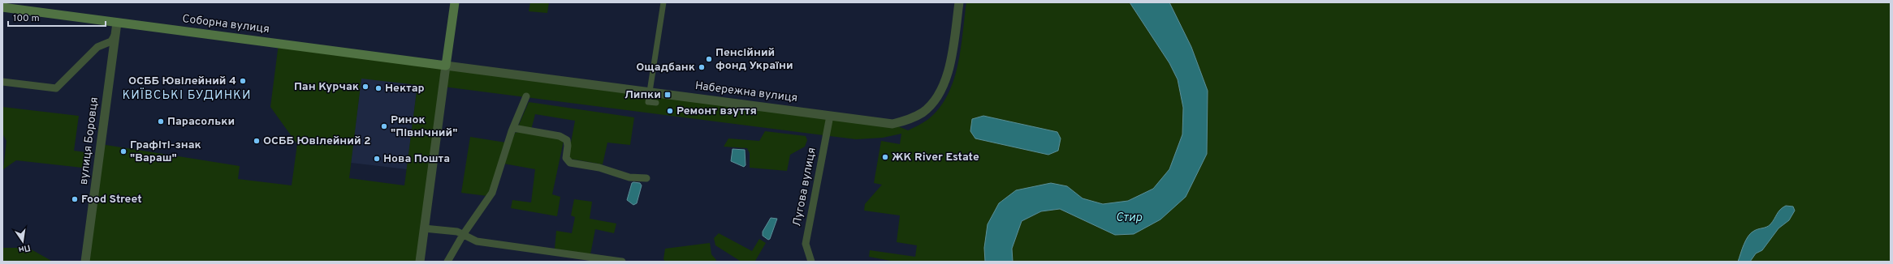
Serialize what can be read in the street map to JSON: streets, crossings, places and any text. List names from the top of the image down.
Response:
{
  "streets": {
    "main road": ["Соборна вулиця"],
    "street": ["Набережна вулиця", "вулиця Боровця", "Лугова вулиця"]
  },
  "crossings": [
    ["Соборна вулиця", "Набережна вулиця"],
    ["Соборна вулиця", "вулиця Боровця"],
    ["Набережна вулиця", "Лугова вулиця"]
  ],
  "districts": ["КИЇВСЬКІ БУДИНКИ"],
  "water": ["Стир"],
  "places": {
    "other": [
      "Пенсійний фонд України",
      "Ощадбанк",
      "ОСББ Ювілейний 4",
      "Пан Курчак",
      "Нектар",
      "Ремонт взуття",
      "Парасольки",
      "Ринок \"Північний\"",
      "ОСББ Ювілейний 2",
      "Графіті-знак \"Вараш\"",
      "ЖК River Estate",
      "Нова Пошта",
      "Food Street"
    ],
    "transit": ["Липки"]
  },
  "scale_bar": "100 m",
  "north": "bottom"
}
